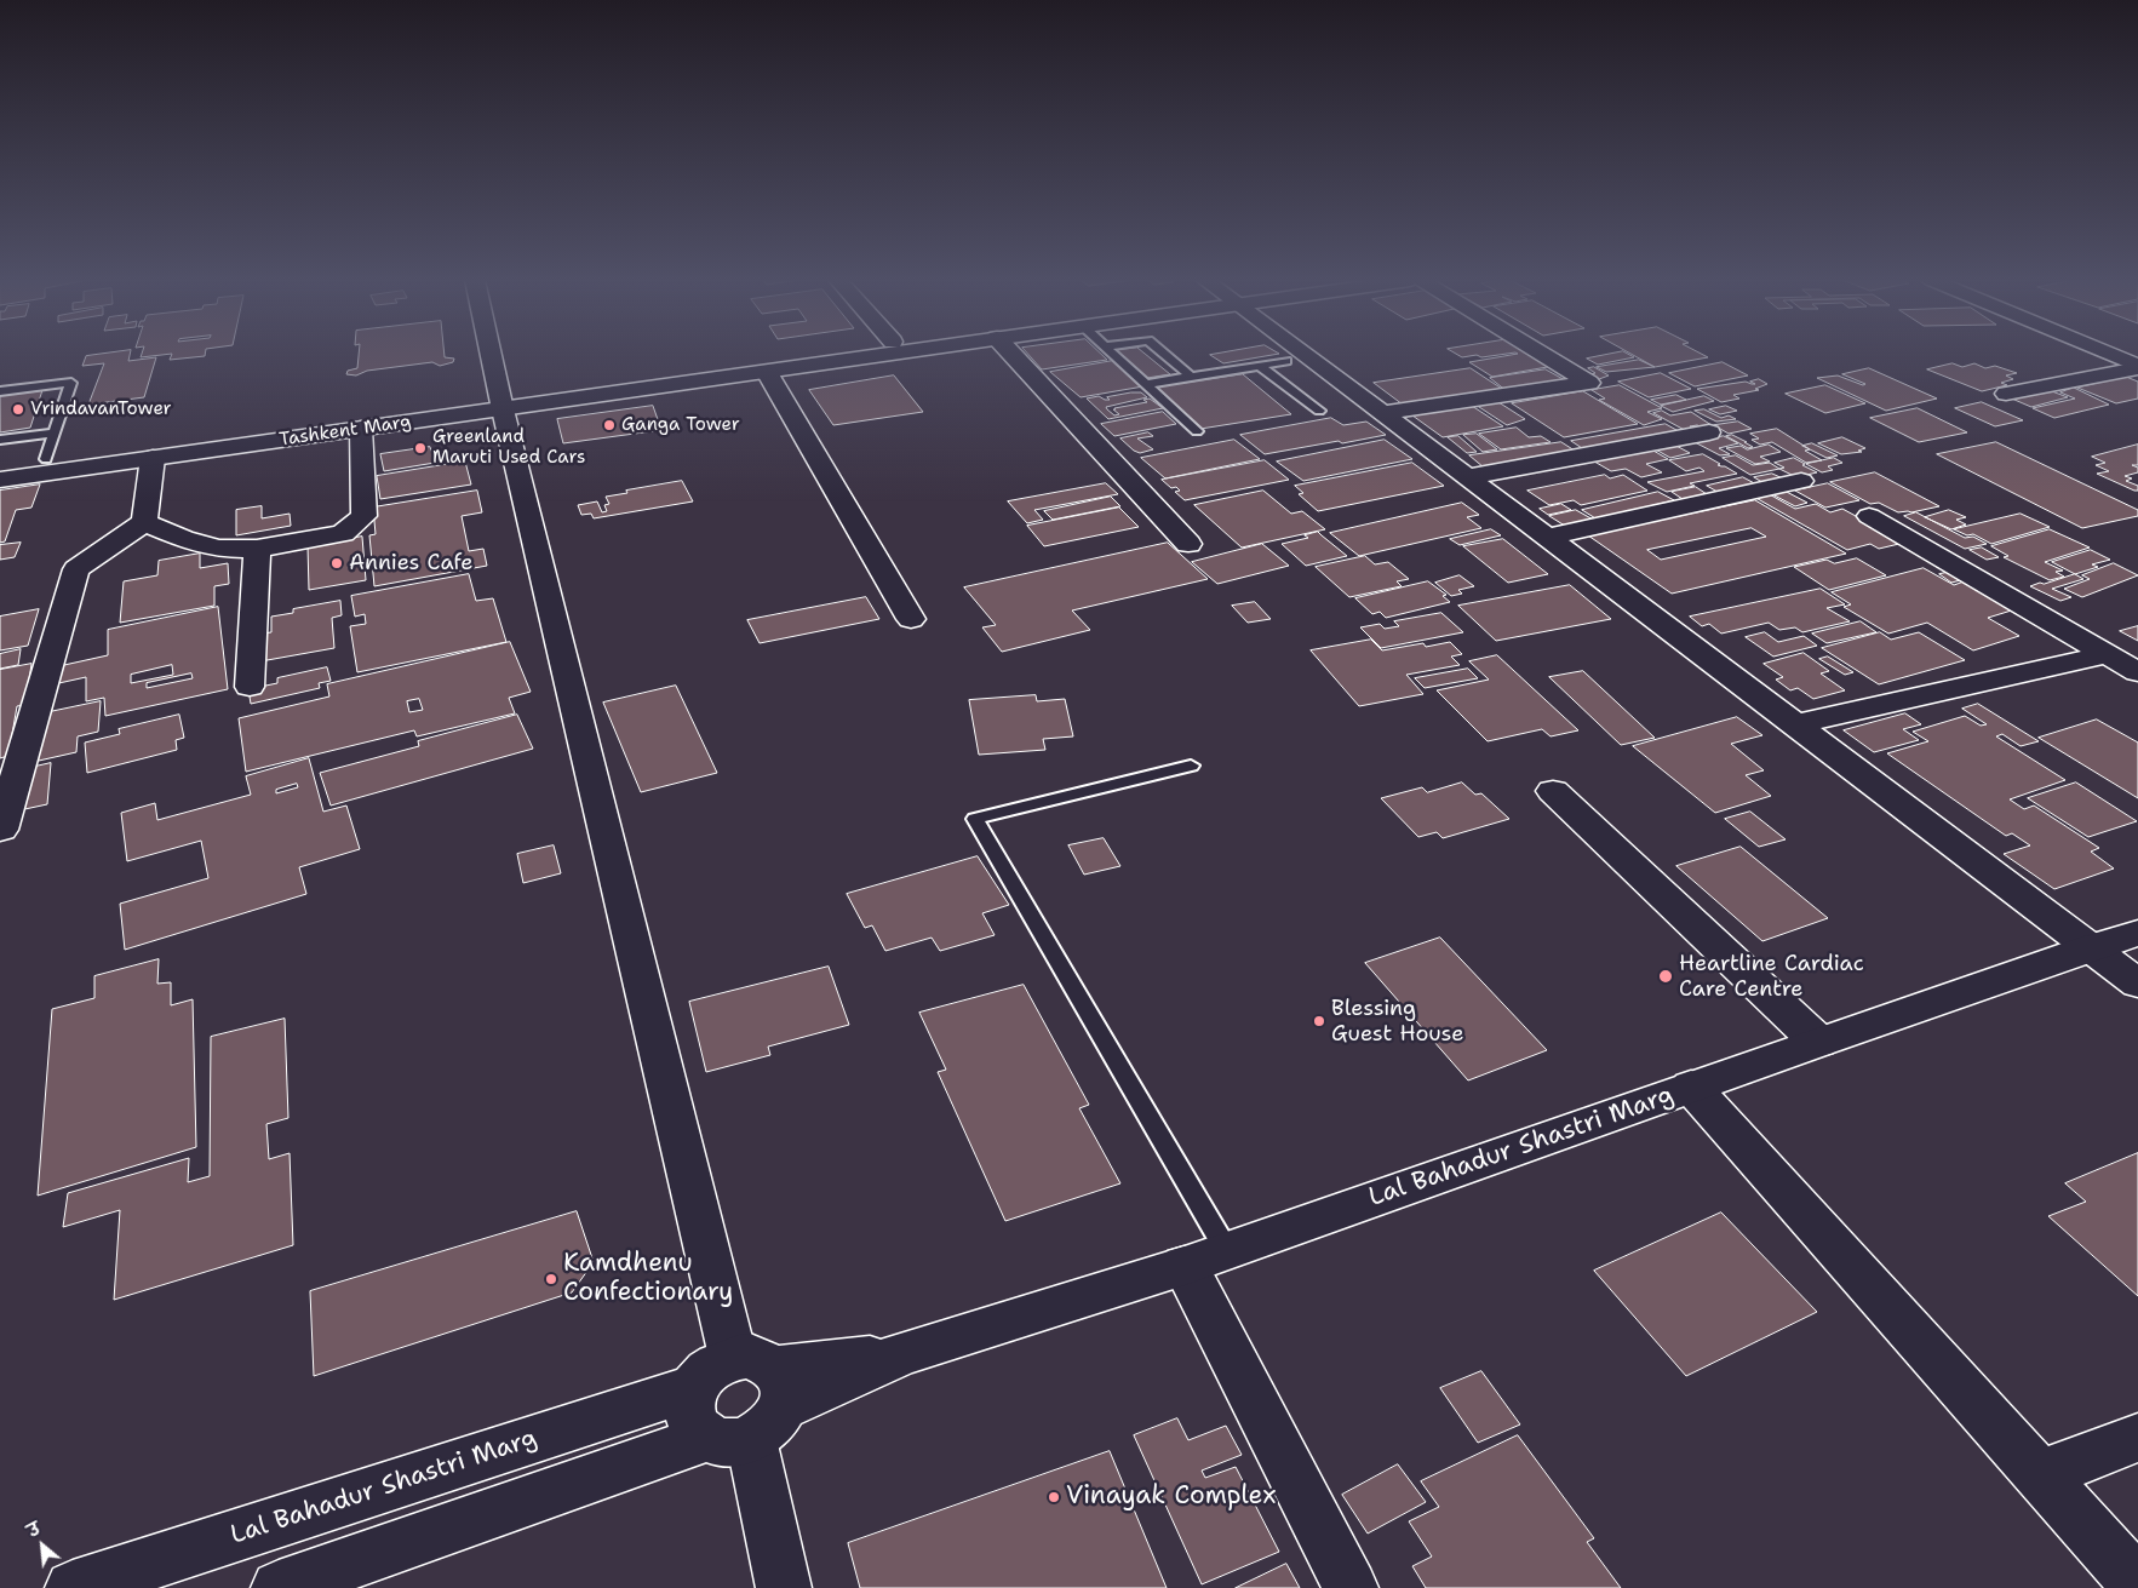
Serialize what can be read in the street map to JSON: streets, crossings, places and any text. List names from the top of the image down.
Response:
{
  "streets": {
    "street": ["Tashkent Marg", "Lal Bahadur Shastri Marg"]
  },
  "places": [
    "VrindavanTower",
    "Ganga Tower",
    "Greenland Maruti Used Cars",
    "Annies Cafe",
    "Heartline Cardiac Care Centre",
    "Blessing Guest House",
    "Kamdhenu Confectionary",
    "Vinayak Complex"
  ],
  "north": "top left"
}
